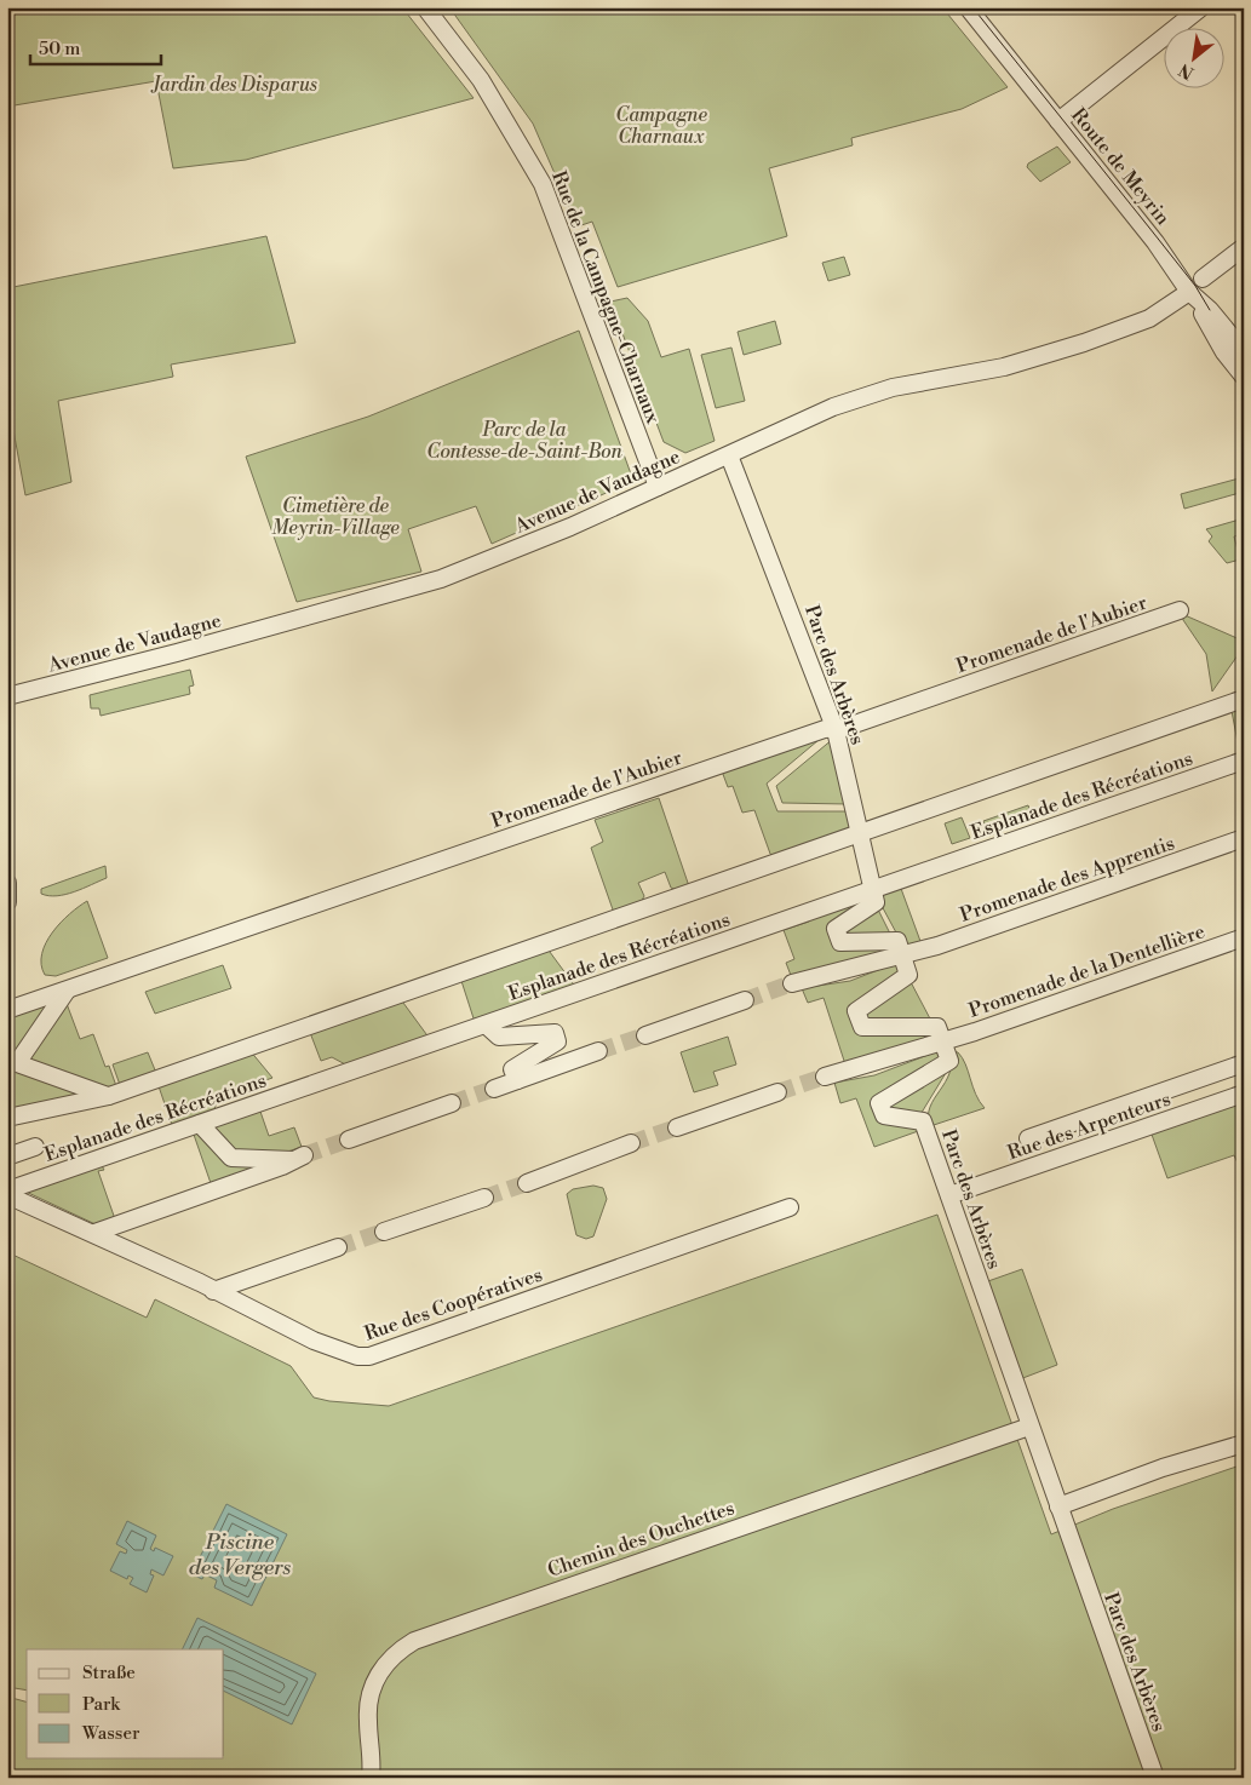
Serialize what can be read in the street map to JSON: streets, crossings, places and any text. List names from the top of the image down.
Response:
{
  "streets": {
    "street": [
      "Route de Meyrin",
      "Rue de la Campagne-Charnaux",
      "Avenue de Vaudagne",
      "Promenade de l'Aubier",
      "Parc des Arbères",
      "Esplanade des Récréations",
      "Promenade des Apprentis",
      "Promenade de la Dentellière",
      "Rue des Arpenteurs",
      "Rue des Coopératives",
      "Chemin des Ouchettes"
    ]
  },
  "crossings": [
    ["Route de Meyrin", "Avenue de Vaudagne"],
    ["Rue de la Campagne-Charnaux", "Avenue de Vaudagne"],
    ["Avenue de Vaudagne", "Parc des Arbères"],
    ["Promenade de l'Aubier", "Parc des Arbères"],
    ["Parc des Arbères", "Esplanade des Récréations"],
    ["Parc des Arbères", "Promenade de la Dentellière"],
    ["Parc des Arbères", "Rue des Arpenteurs"],
    ["Parc des Arbères", "Chemin des Ouchettes"],
    ["Esplanade des Récréations", "Rue des Coopératives"]
  ],
  "water": ["Piscine des Vergers"],
  "parks": [
    "Jardin des Disparus",
    "Campagne Charnaux",
    "Parc de la Contesse-de-Saint-Bon",
    "Cimetière de Meyrin-Village"
  ],
  "legend": ["Straße", "Park", "Wasser"],
  "scale_bar": "50 m",
  "north": "bottom left"
}
